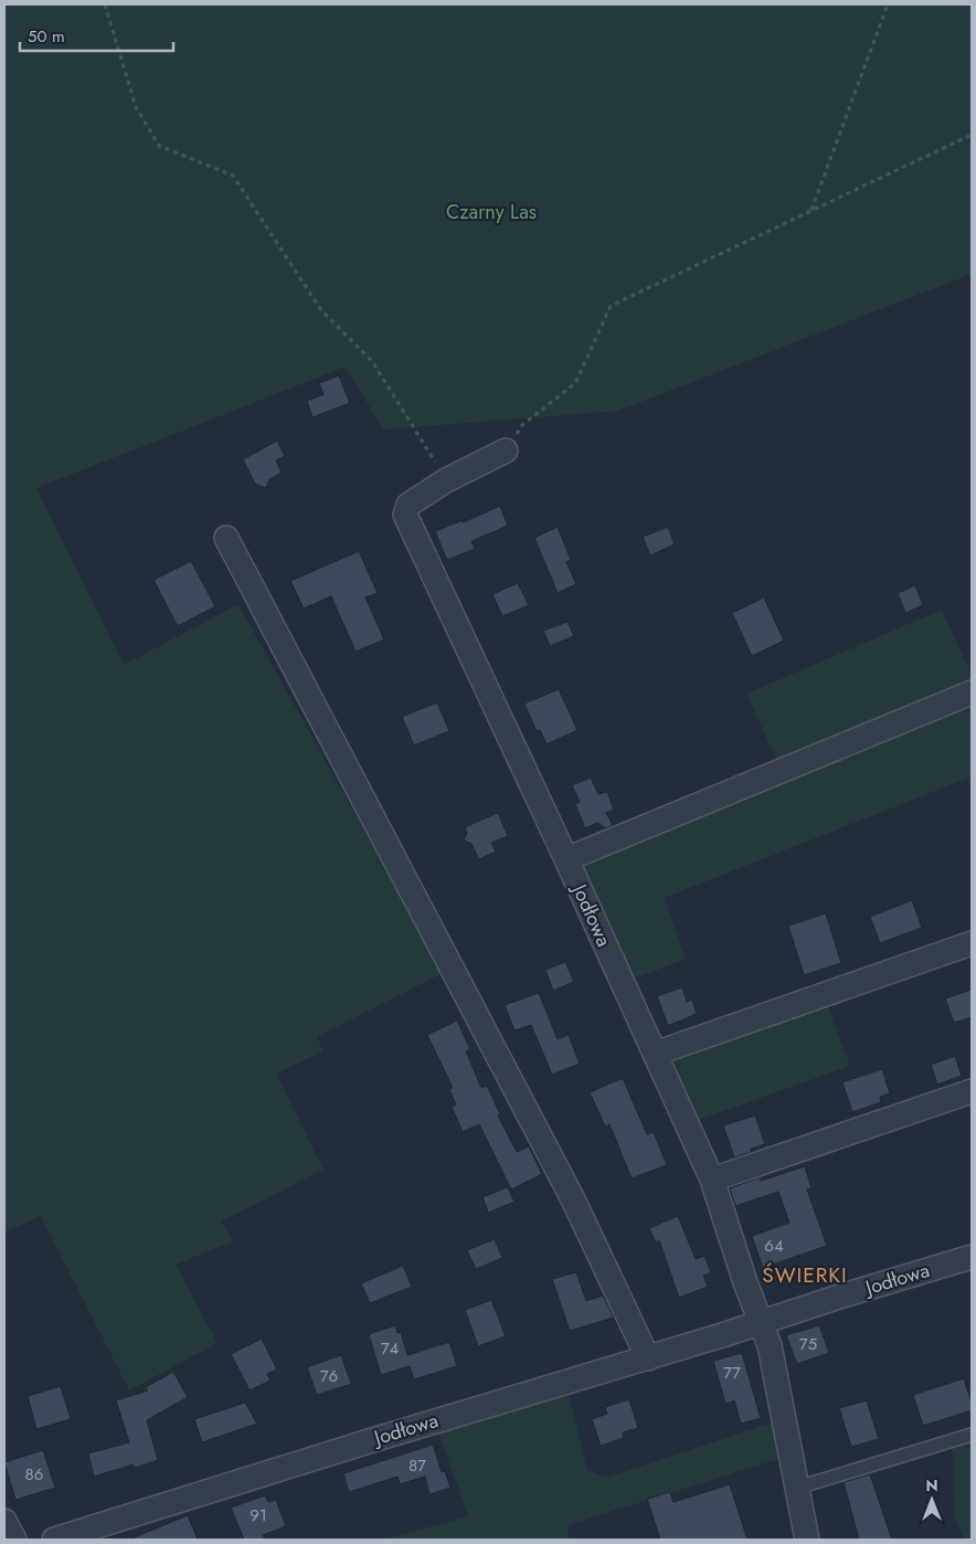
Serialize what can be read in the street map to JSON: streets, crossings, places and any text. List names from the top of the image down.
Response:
{
  "streets": {
    "street": ["Jodłowa"]
  },
  "districts": ["ŚWIERKI"],
  "parks": ["Czarny Las"],
  "house_numbers": [
    "64",
    "75",
    "74",
    "77",
    "76",
    "87",
    "86",
    "91"
  ],
  "scale_bar": "50 m",
  "north": "top"
}
